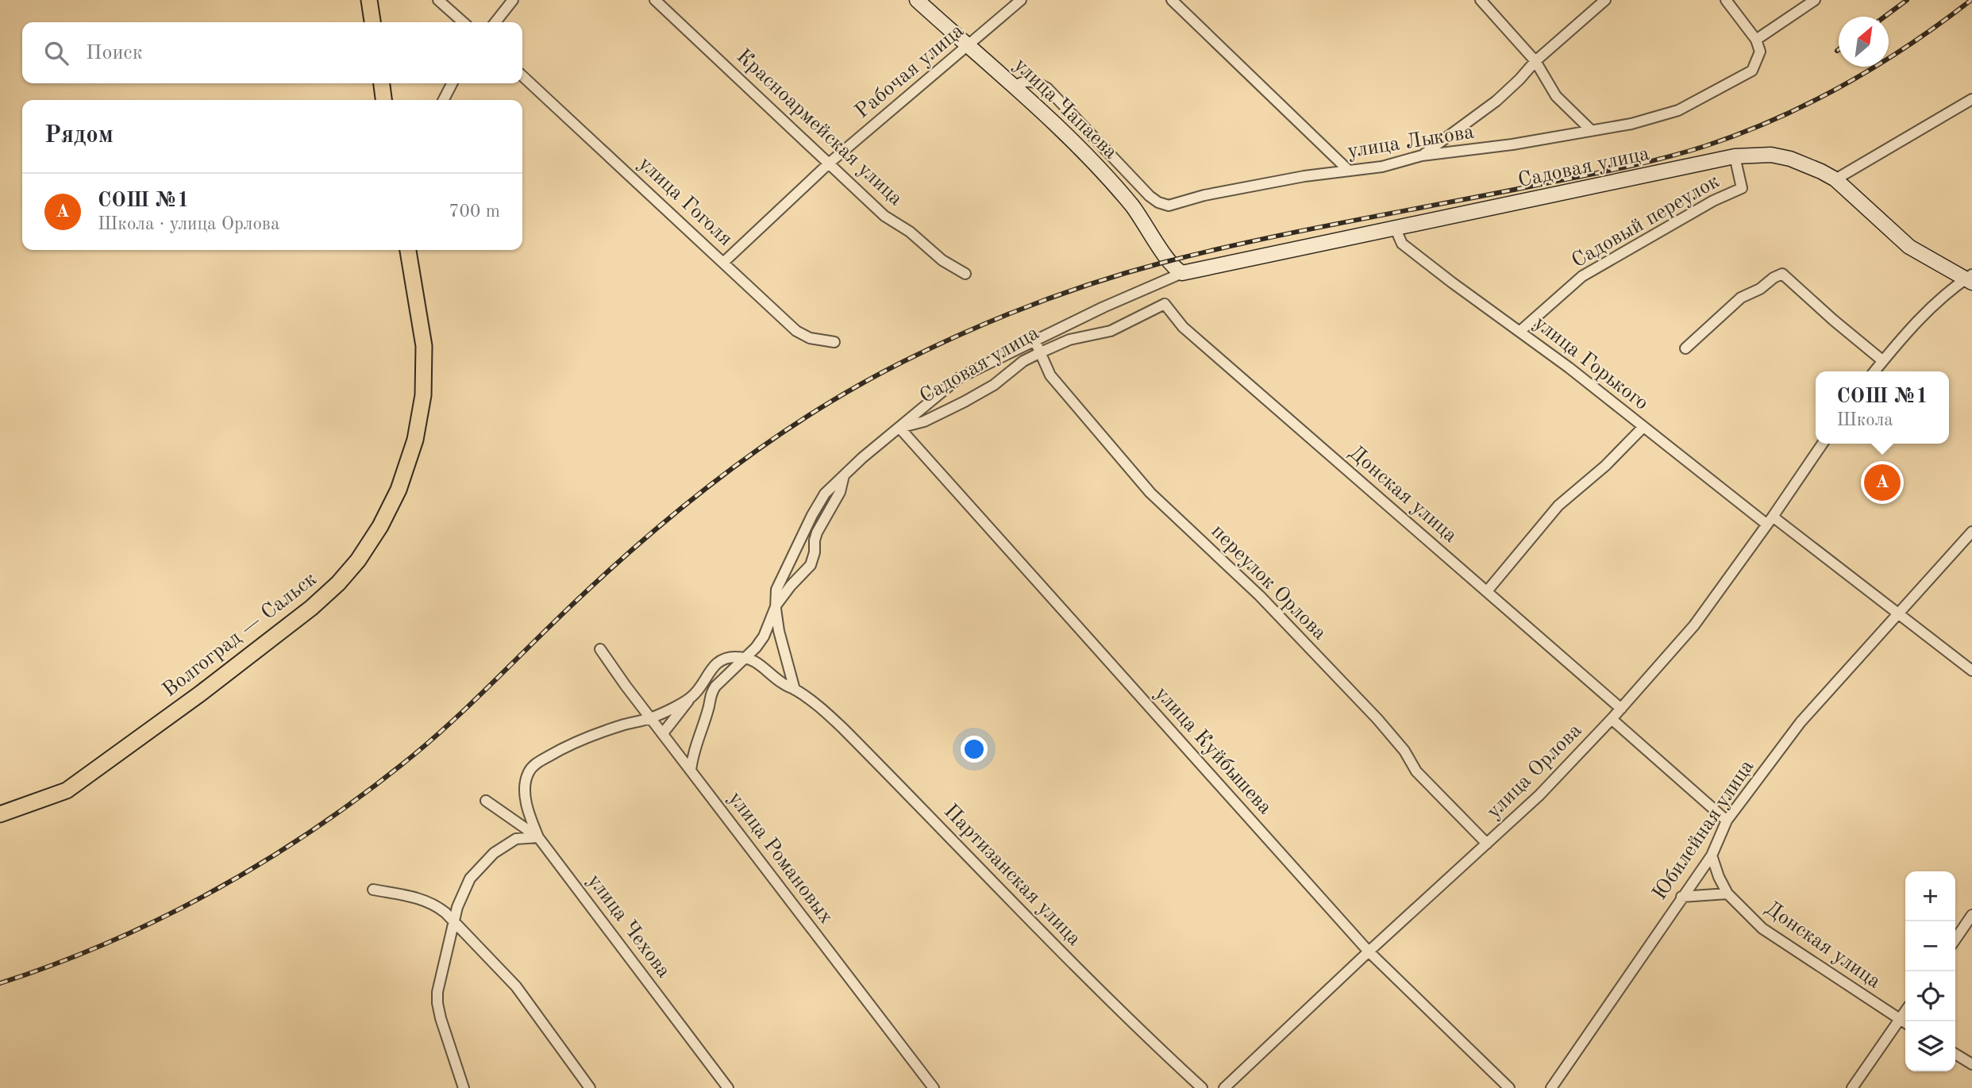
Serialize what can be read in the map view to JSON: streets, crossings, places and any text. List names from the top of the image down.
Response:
{
  "streets": {
    "main road": ["Волгоград — Сальск"],
    "street": [
      "Рабочая улица",
      "улица Чапаева",
      "Красноармейская улица",
      "улица Лыкова",
      "Садовая улица",
      "улица Гоголя",
      "Садовый переулок",
      "улица Горького",
      "Донская улица",
      "переулок Орлова",
      "улица Куйбышева",
      "улица Орлова",
      "Юбилейная улица",
      "улица Романовых",
      "Партизанская улица",
      "улица Чехова"
    ]
  },
  "crossings": [
    ["Рабочая улица", "улица Чапаева"],
    ["Рабочая улица", "Красноармейская улица"],
    ["Рабочая улица", "улица Гоголя"],
    ["улица Чапаева", "улица Лыкова"],
    ["улица Чапаева", "Садовая улица"],
    ["Садовая улица", "Садовый переулок"],
    ["Садовая улица", "улица Горького"],
    ["Садовая улица", "Донская улица"],
    ["Садовая улица", "переулок Орлова"],
    ["Садовая улица", "улица Куйбышева"],
    ["Садовый переулок", "улица Горького"],
    ["улица Горького", "улица Орлова"],
    ["улица Горького", "Юбилейная улица"],
    ["Донская улица", "улица Орлова"],
    ["Донская улица", "Юбилейная улица"],
    ["переулок Орлова", "улица Орлова"],
    ["улица Куйбышева", "улица Орлова"]
  ],
  "north": "top right",
  "page": {
    "search": "Поиск",
    "heading": "Рядом",
    "list": [
      {
        "mark": "A",
        "name": "СОШ №1",
        "note": "Школа · улица Орлова",
        "value": "700 m"
      }
    ],
    "popup": ["СОШ №1", "Школа"],
    "pins": "A",
    "map_buttons": ["+", "−"]
  }
}
